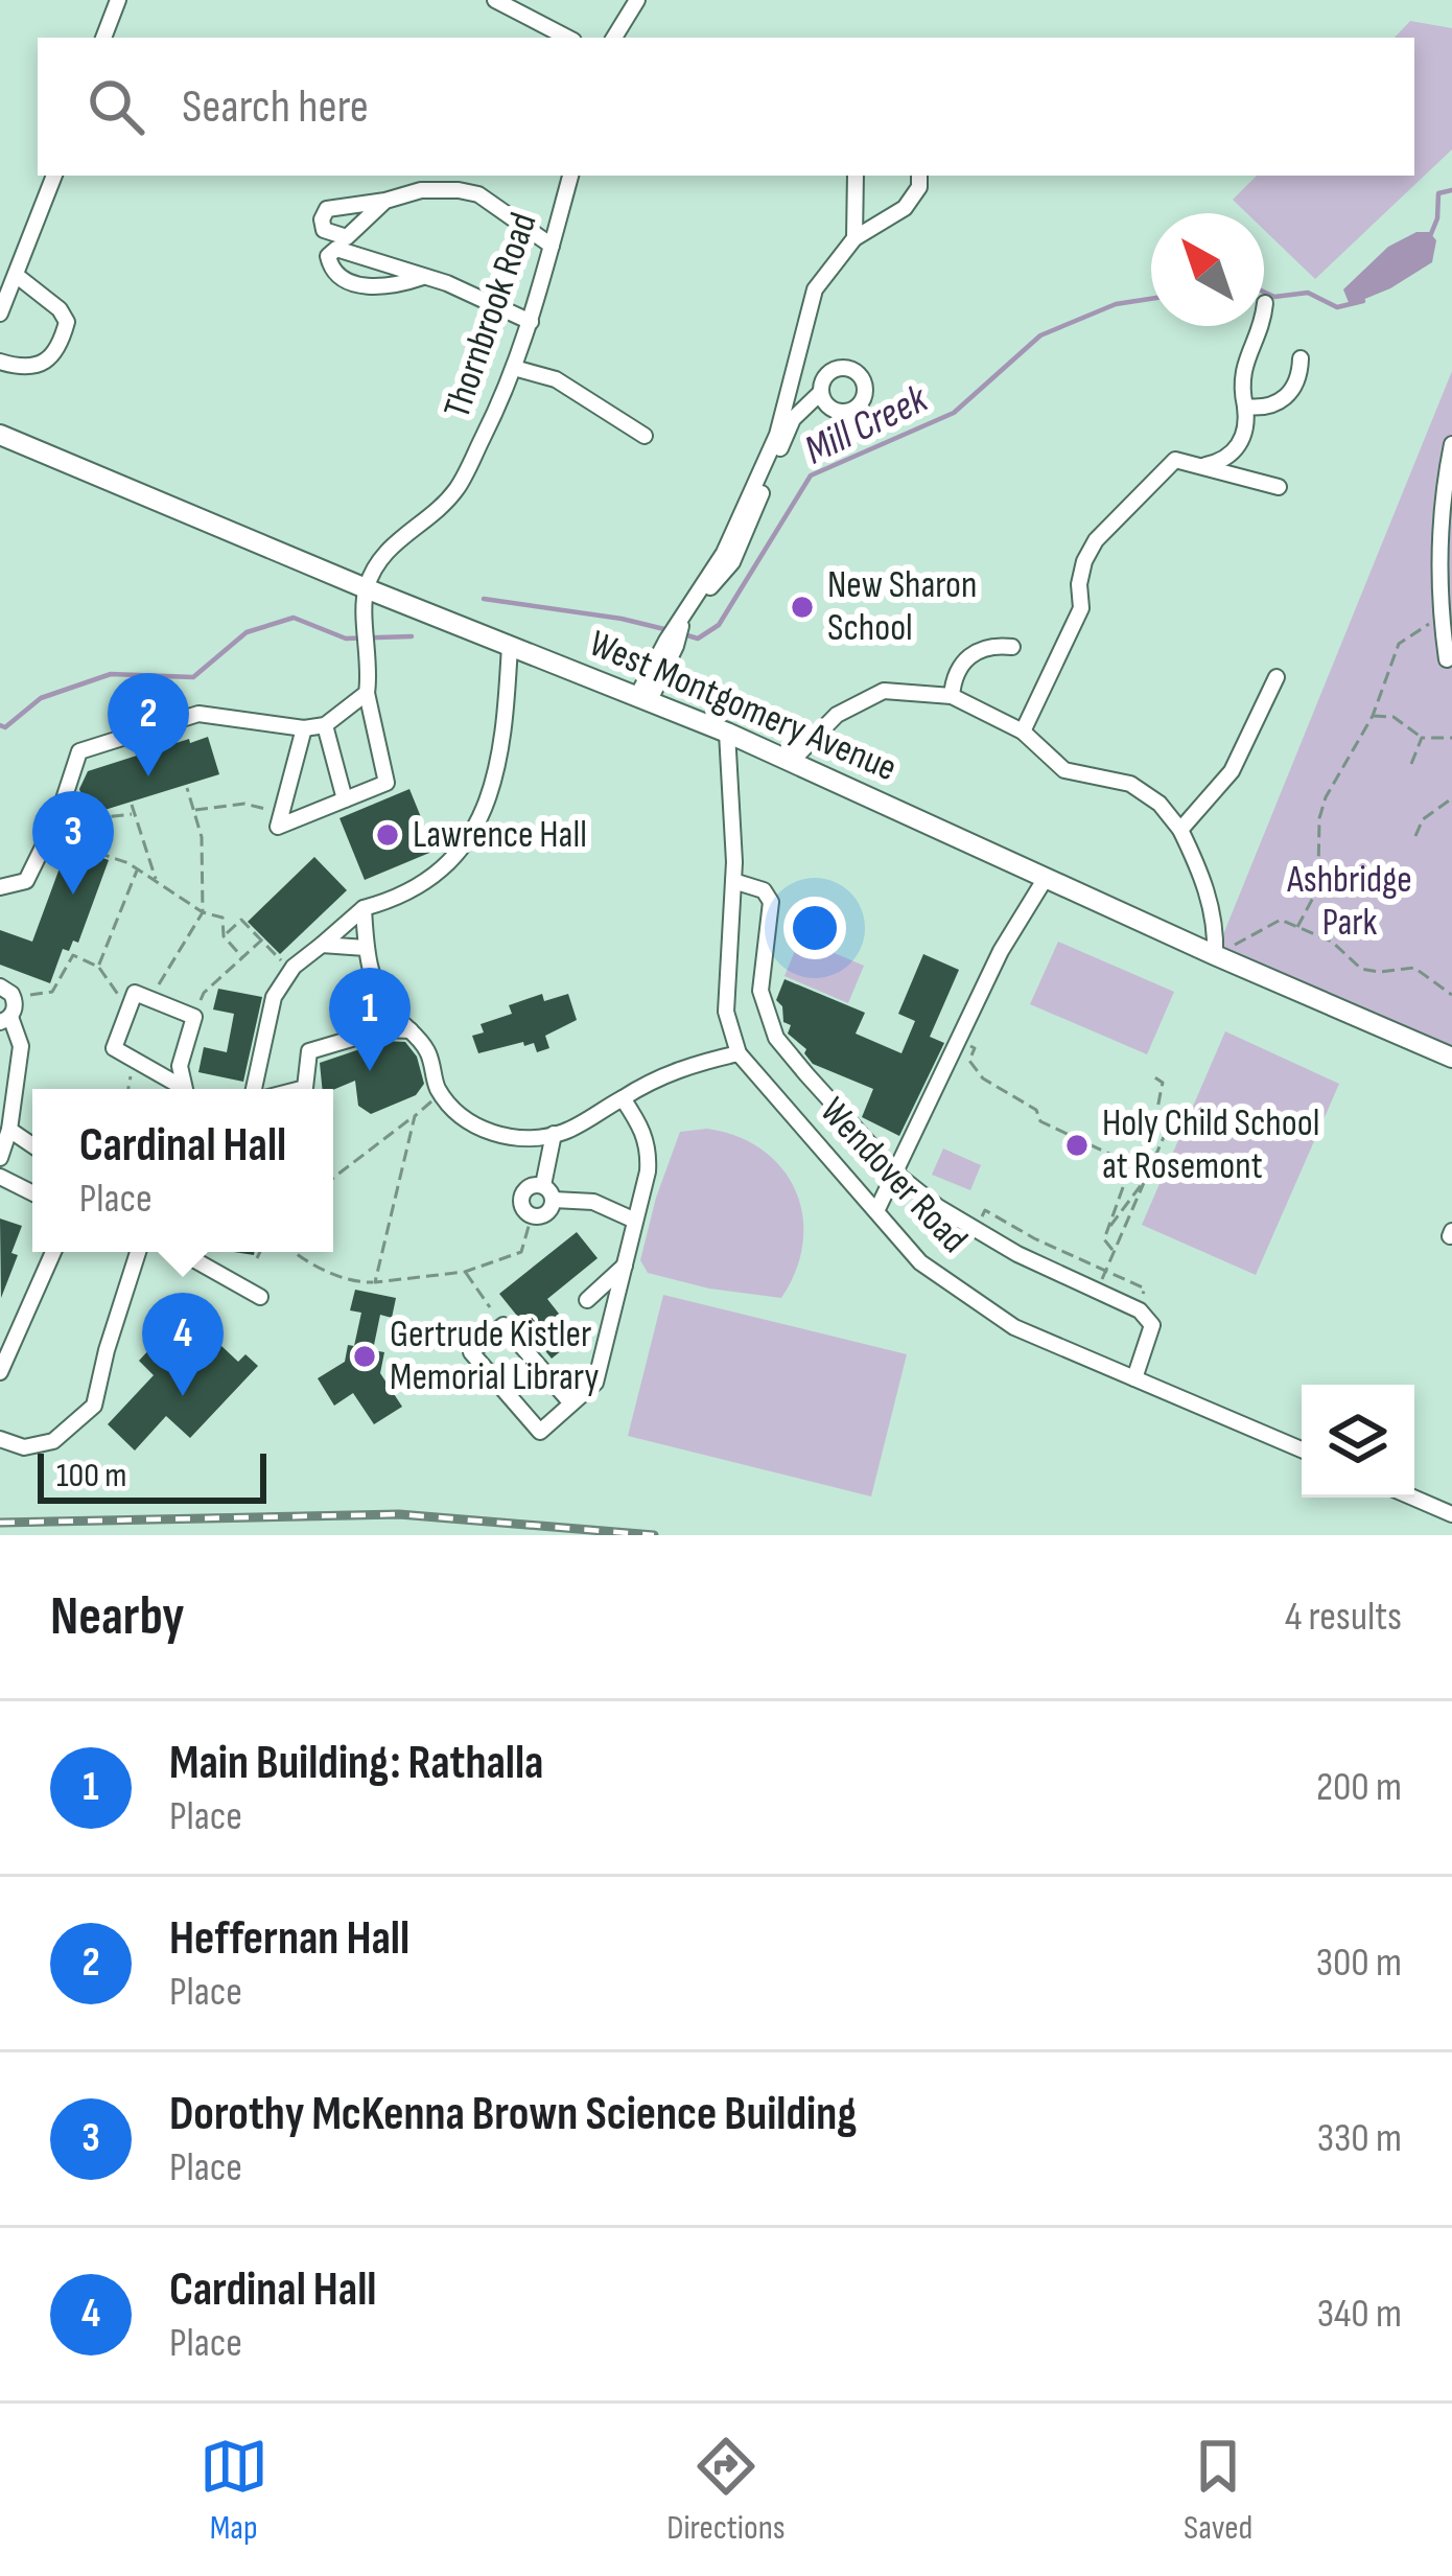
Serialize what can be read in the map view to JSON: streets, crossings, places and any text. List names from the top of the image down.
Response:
{
  "streets": {
    "main road": ["West Montgomery Avenue"],
    "street": ["Thornbrook Road", "Wendover Road"]
  },
  "crossings": [
    ["Thornbrook Road", "West Montgomery Avenue"]
  ],
  "water": ["Mill Creek"],
  "parks": ["Ashbridge Park"],
  "places": [
    "New Sharon School",
    "Lawrence Hall",
    "Holy Child School at Rosemont",
    "Gertrude Kistler Memorial Library"
  ],
  "scale_bar": "100 m",
  "north": "top left",
  "page": {
    "search": "Search here",
    "pins": [
      "2",
      "3",
      "1",
      "4"
    ],
    "popup": ["Cardinal Hall", "Place"],
    "scale": "100 m",
    "heading": ["Nearby", "4 results"],
    "list": [
      {
        "mark": "1",
        "name": "Main Building: Rathalla",
        "note": "Place",
        "value": "200 m"
      },
      {
        "mark": "2",
        "name": "Heffernan Hall",
        "note": "Place",
        "value": "300 m"
      },
      {
        "mark": "3",
        "name": "Dorothy McKenna Brown Science Building",
        "note": "Place",
        "value": "330 m"
      },
      {
        "mark": "4",
        "name": "Cardinal Hall",
        "note": "Place",
        "value": "340 m"
      }
    ],
    "nav": ["Map", "Directions", "Saved"]
  }
}
